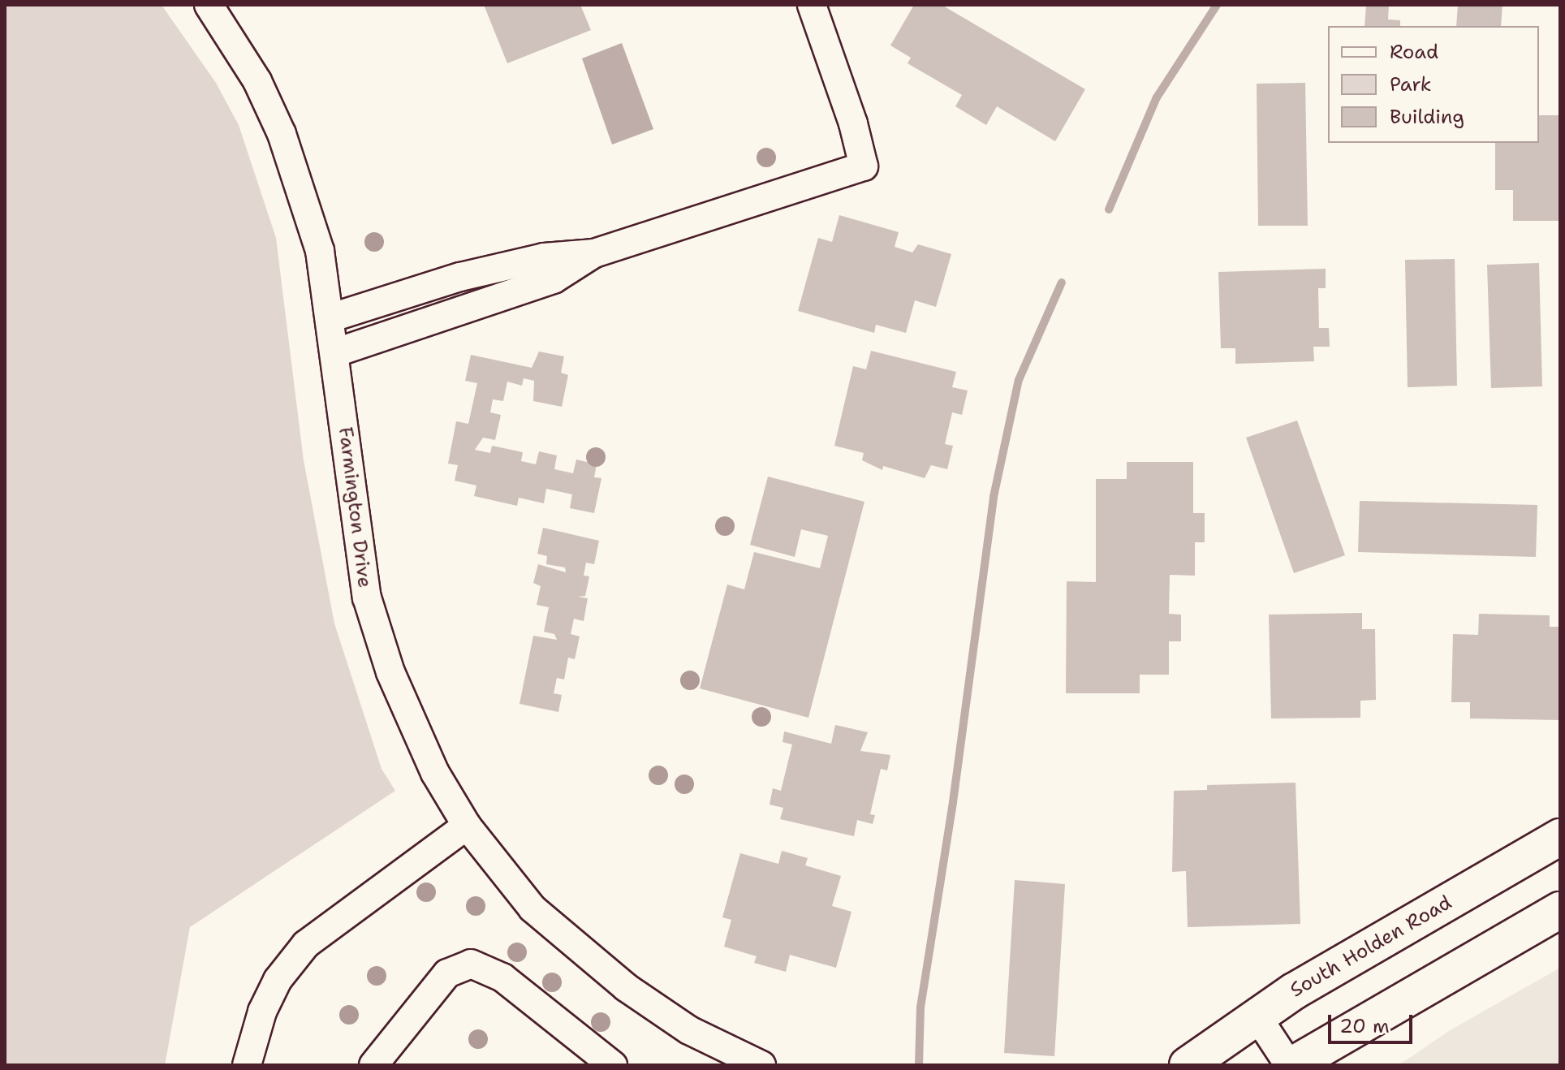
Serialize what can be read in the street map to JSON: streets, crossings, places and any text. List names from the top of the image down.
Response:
{
  "streets": {
    "main road": ["South Holden Road"],
    "street": ["Farmington Drive"]
  },
  "legend": ["Road", "Park", "Building"],
  "scale_bar": "20 m"
}
